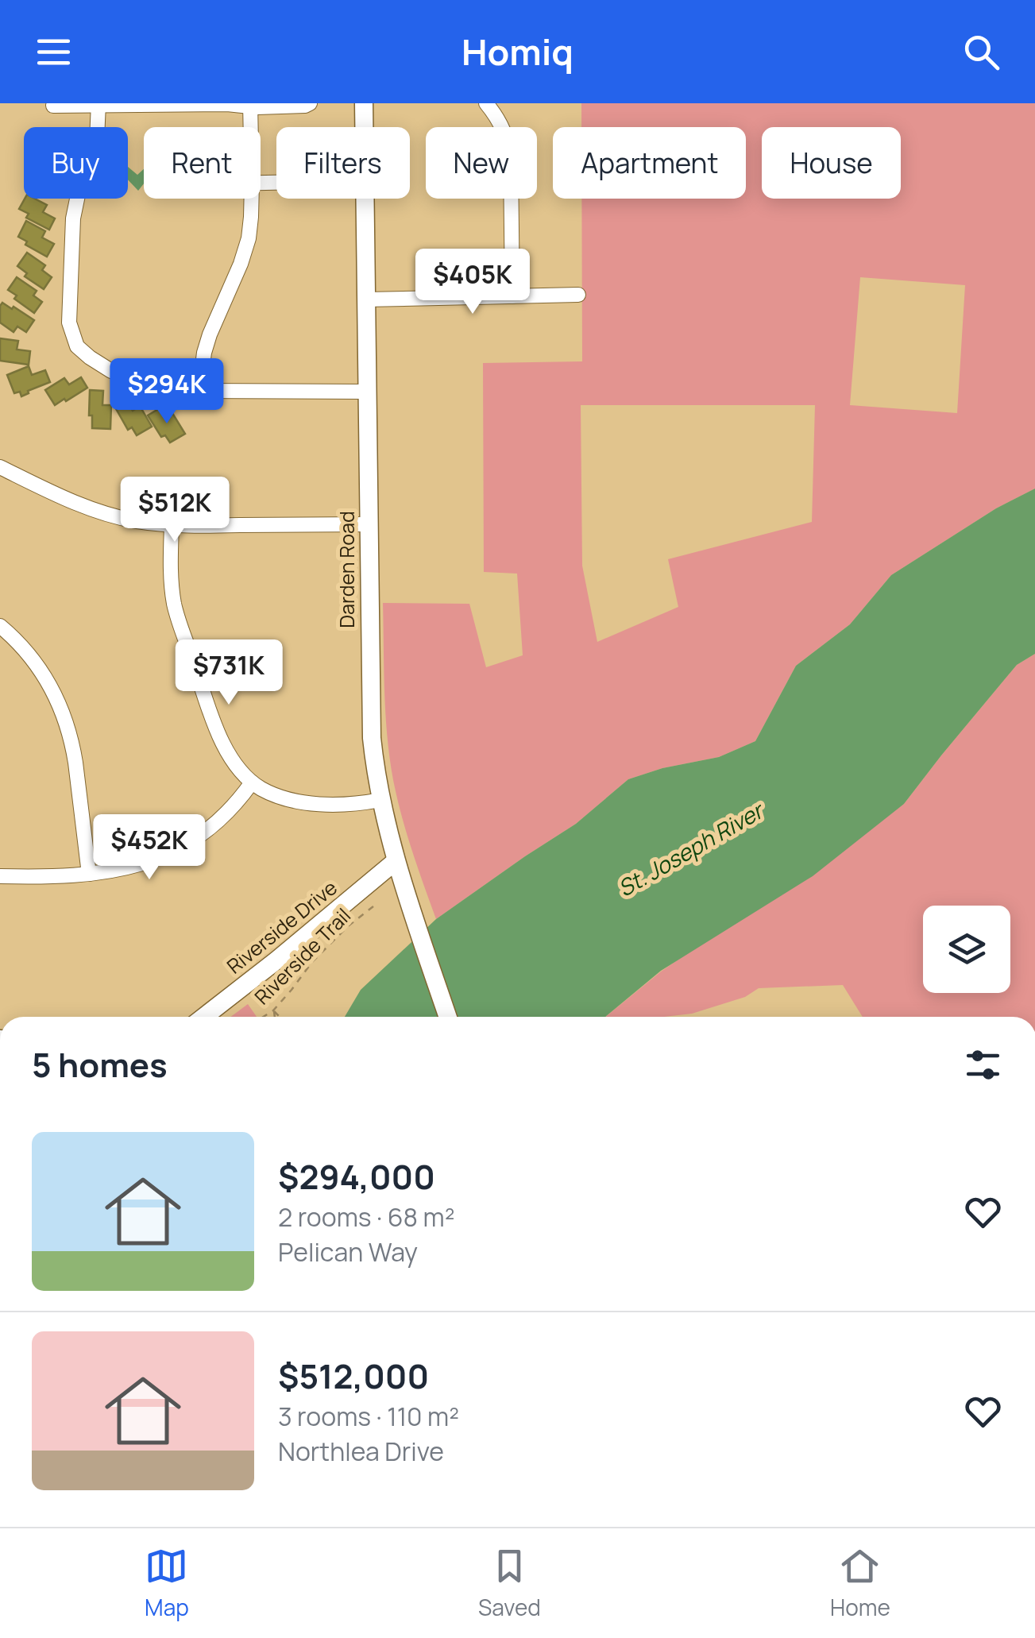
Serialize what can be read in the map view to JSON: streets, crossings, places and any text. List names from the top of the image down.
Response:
{
  "streets": {
    "street": ["Darden Road", "Riverside Drive"],
    "path": ["Riverside Trail"]
  },
  "crossings": [
    ["Darden Road", "Riverside Drive"]
  ],
  "water": ["St. Joseph River"],
  "page": {
    "header": "Homiq",
    "chip": [
      "Buy",
      "Rent",
      "Filters",
      "New",
      "Apartment",
      "House"
    ],
    "price": [
      "$405K",
      "$294K",
      "$512K",
      "$731K",
      "$452K"
    ],
    "heading": "5 homes",
    "list": [
      {
        "name": "$294,000",
        "note": "2 rooms · 68 m² · Pelican Way"
      },
      {
        "name": "$512,000",
        "note": "3 rooms · 110 m² · Northlea Drive"
      }
    ],
    "tabs": ["Map", "Saved", "Home"]
  }
}
